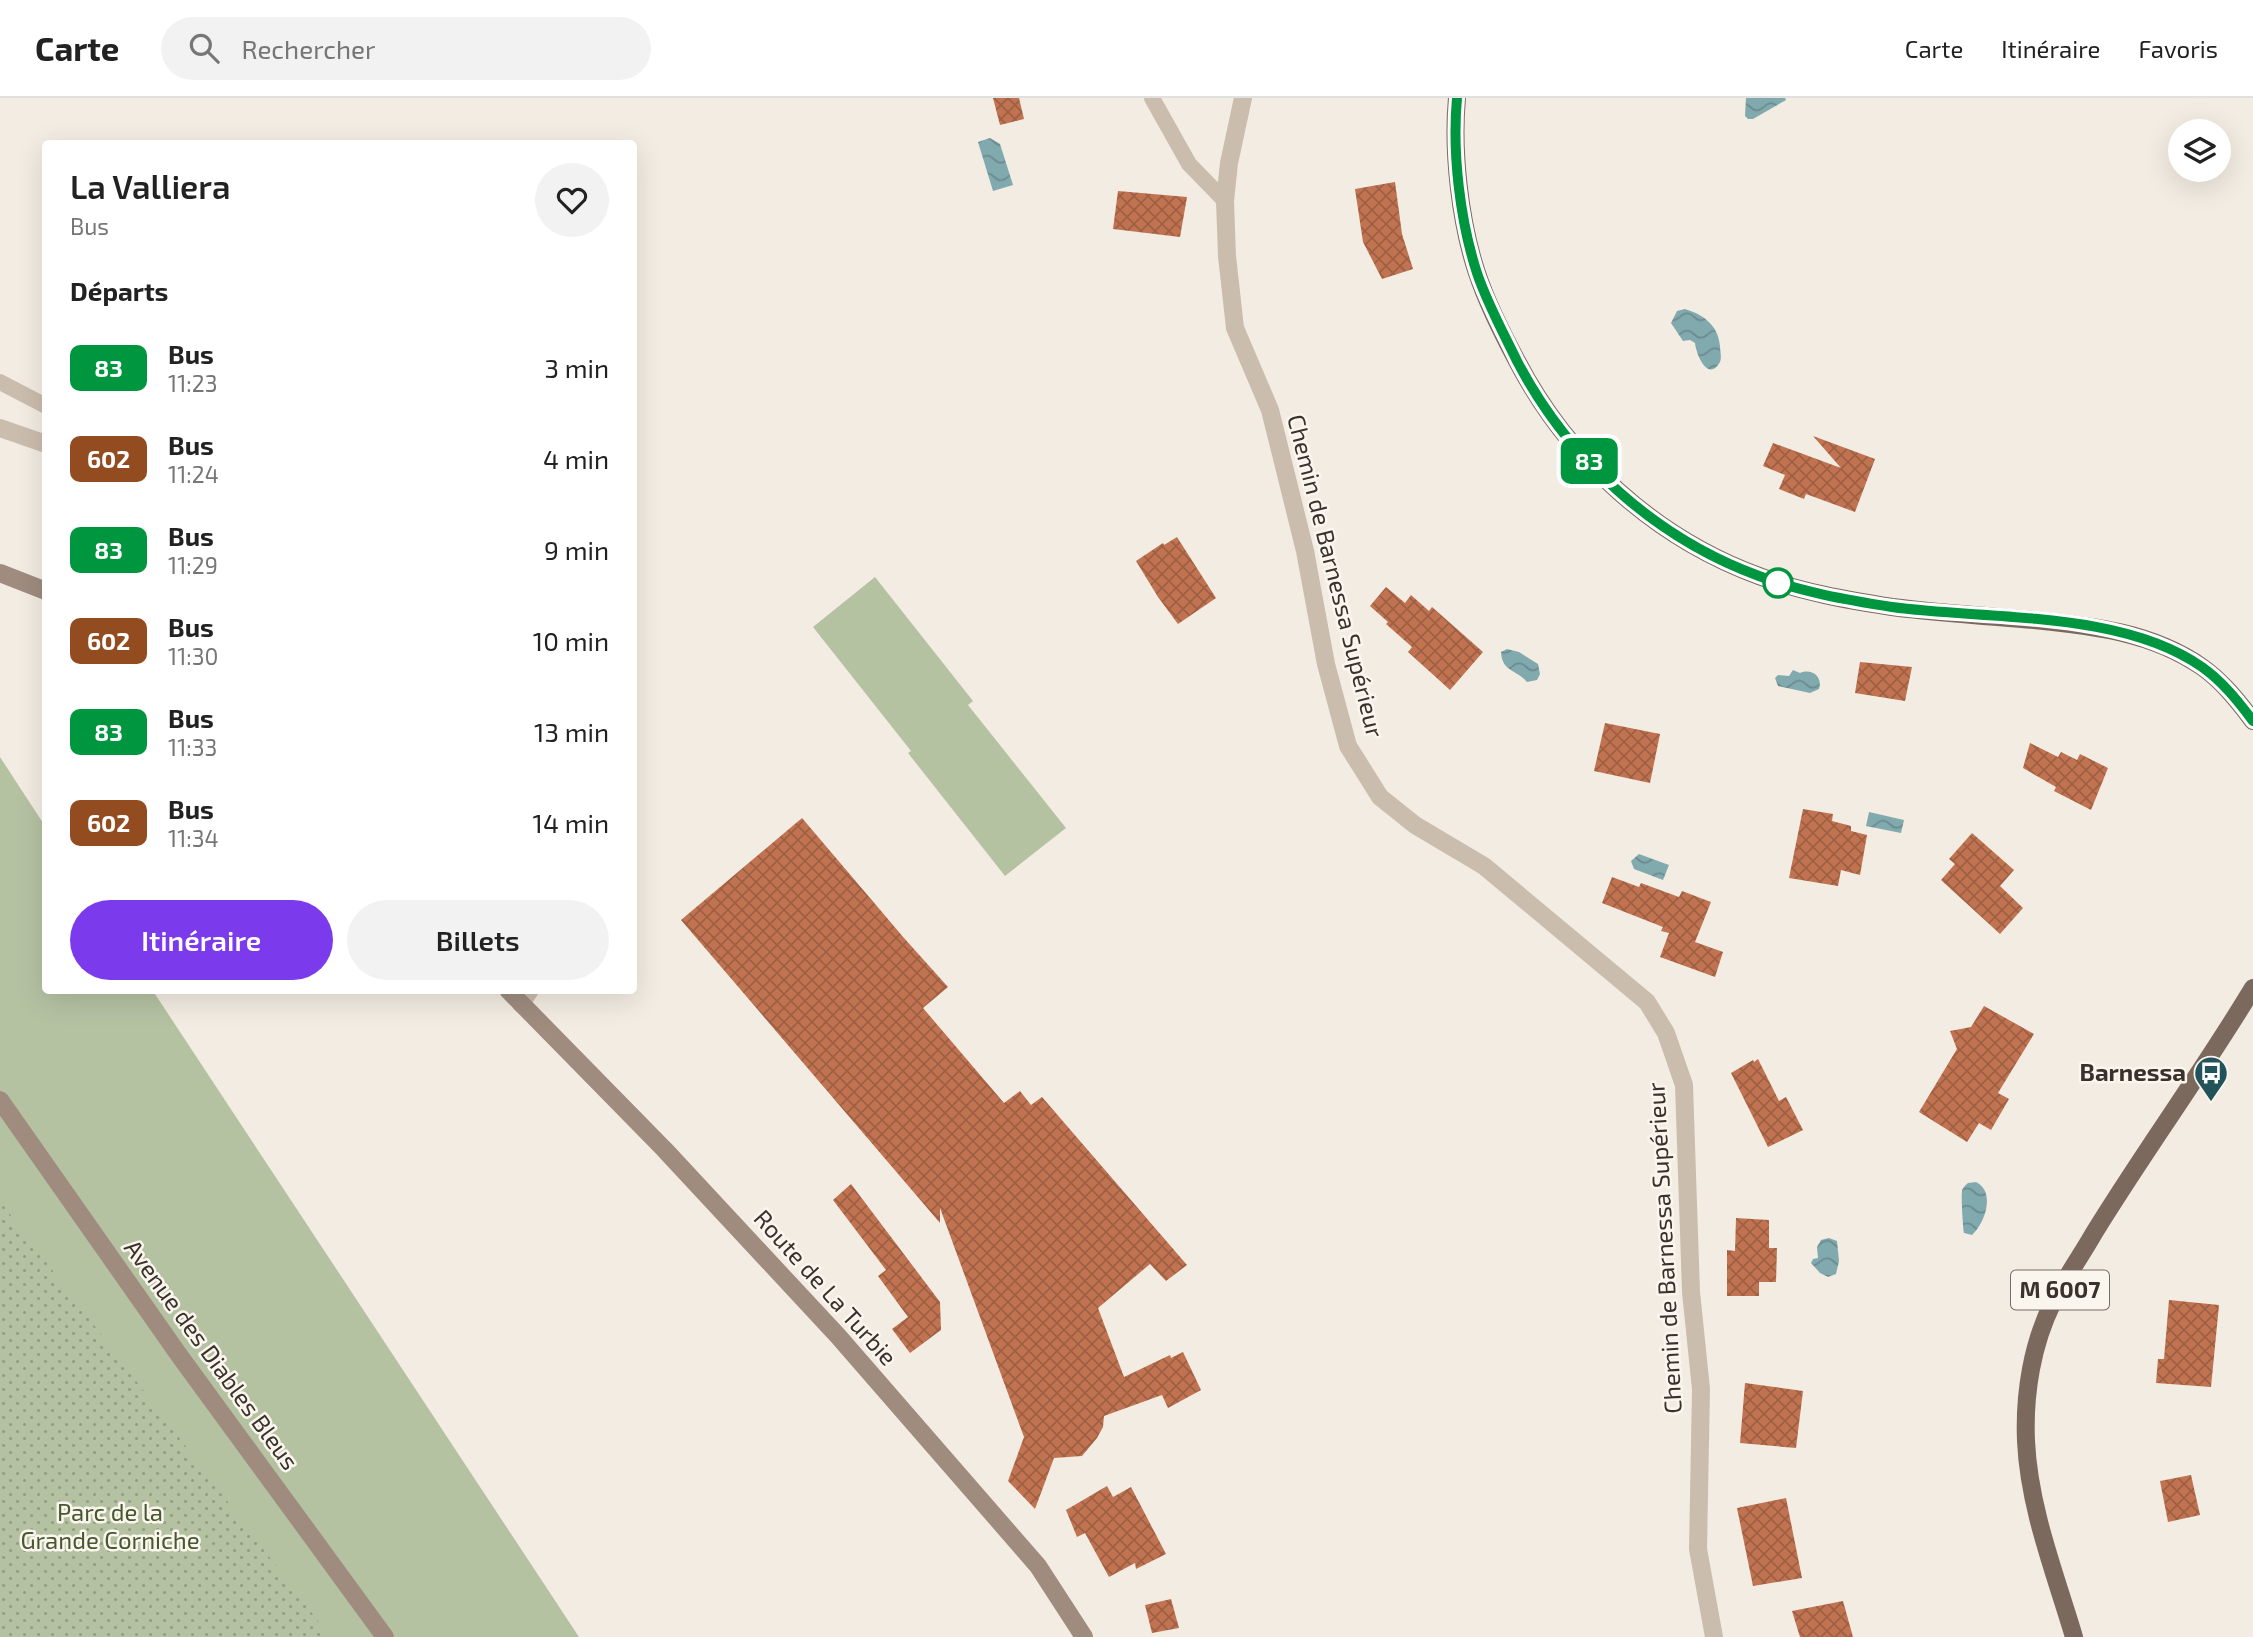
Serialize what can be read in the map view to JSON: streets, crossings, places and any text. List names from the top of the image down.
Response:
{
  "streets": {
    "main road": ["Route de La Turbie", "M 6007", "Avenue des Diables Bleus"],
    "street": ["Chemin de Barnessa Supérieur"]
  },
  "parks": ["Parc de la Grande Corniche"],
  "places": {
    "bus stop": ["Barnessa"]
  },
  "lines": ["bus line 83"],
  "page": {
    "header": "Carte",
    "search": "Rechercher",
    "nav": ["Carte", "Itinéraire", "Favoris"],
    "on_map": "83",
    "heading": [
      ["La Valliera", "Bus"],
      "Départs"
    ],
    "list": [
      {
        "mark": "83",
        "name": "Bus",
        "note": "11:23",
        "value": "3 min"
      },
      {
        "mark": "602",
        "name": "Bus",
        "note": "11:24",
        "value": "4 min"
      },
      {
        "mark": "83",
        "name": "Bus",
        "note": "11:29",
        "value": "9 min"
      },
      {
        "mark": "602",
        "name": "Bus",
        "note": "11:30",
        "value": "10 min"
      },
      {
        "mark": "83",
        "name": "Bus",
        "note": "11:33",
        "value": "13 min"
      },
      {
        "mark": "602",
        "name": "Bus",
        "note": "11:34",
        "value": "14 min"
      }
    ],
    "buttons": ["Itinéraire", "Billets"]
  }
}
